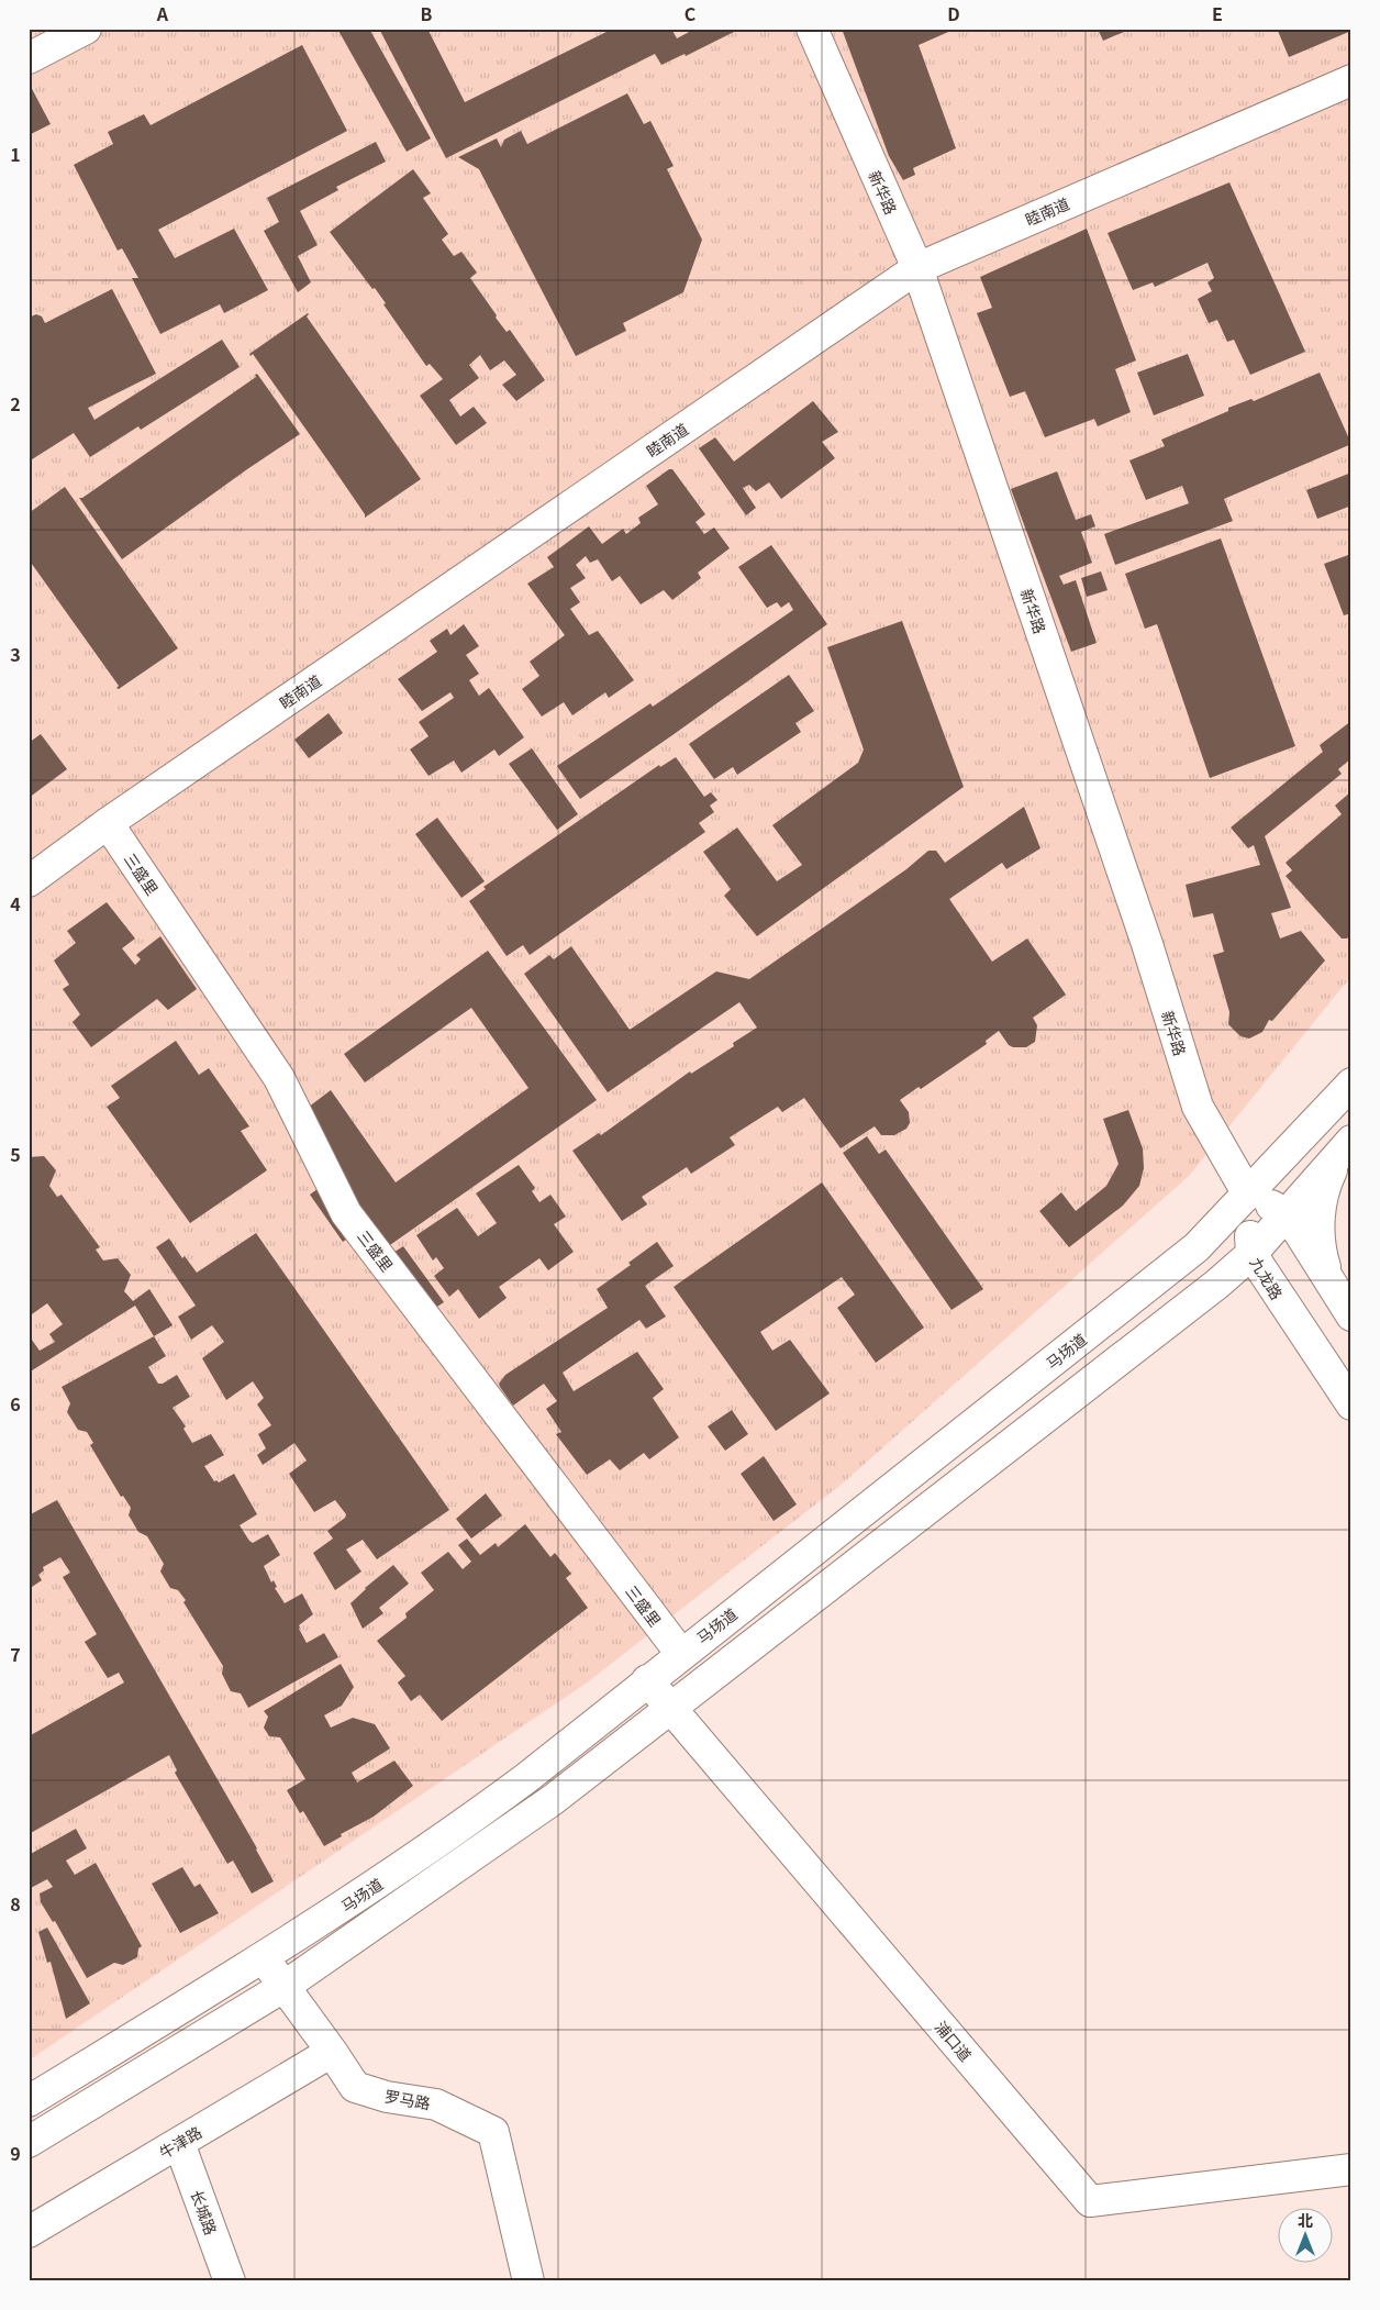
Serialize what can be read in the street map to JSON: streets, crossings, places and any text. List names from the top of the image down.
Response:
{
  "streets": {
    "street": [
      "新华路",
      "睦南道",
      "三盛里",
      "九龙路",
      "马场道",
      "浦口道",
      "罗马路",
      "牛津路",
      "长城路"
    ]
  },
  "crossings": [
    ["新华路", "睦南道"],
    ["新华路", "九龙路"],
    ["新华路", "马场道"],
    ["睦南道", "三盛里"],
    ["三盛里", "马场道"],
    ["九龙路", "马场道"],
    ["马场道", "浦口道"],
    ["马场道", "罗马路"],
    ["罗马路", "牛津路"],
    ["牛津路", "长城路"]
  ],
  "north": "top",
  "grid": {
    "columns": [
      "A",
      "B",
      "C",
      "D",
      "E"
    ],
    "rows": [
      "1",
      "2",
      "3",
      "4",
      "5",
      "6",
      "7",
      "8",
      "9"
    ]
  }
}
